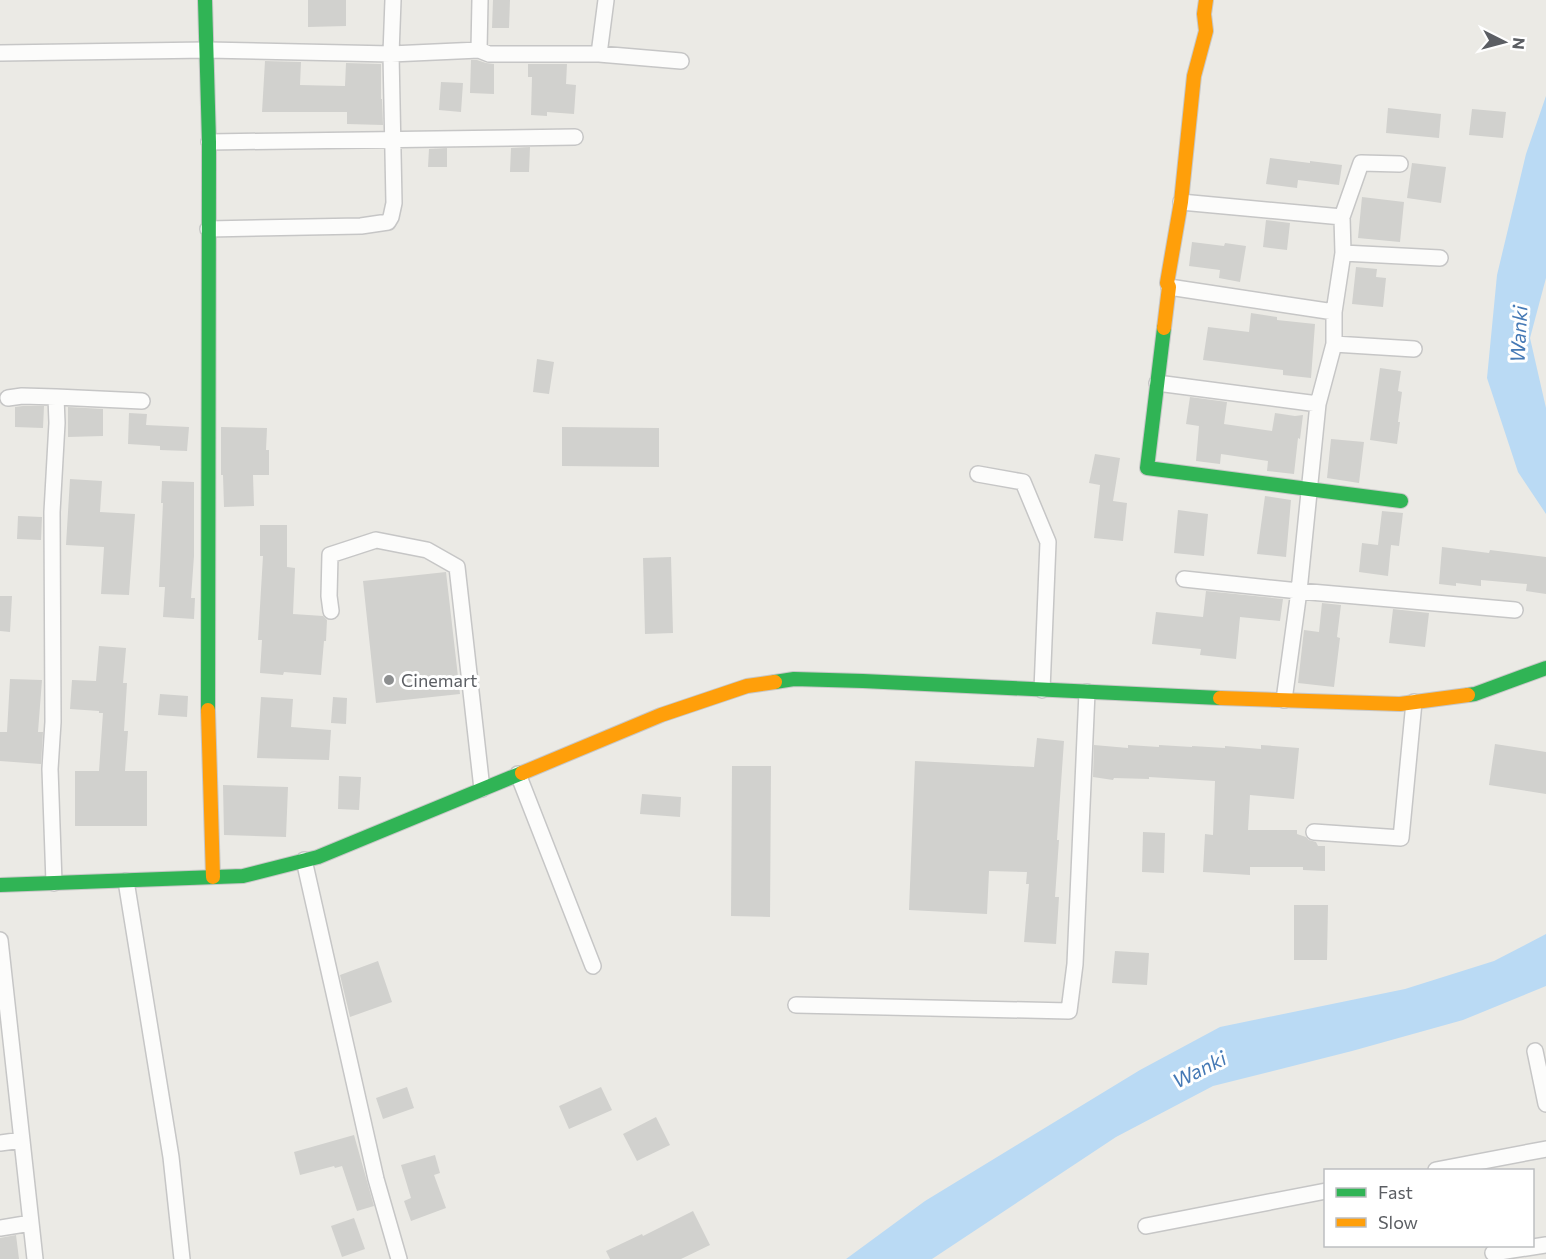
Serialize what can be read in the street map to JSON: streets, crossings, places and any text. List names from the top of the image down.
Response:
{
  "water": ["Wanki"],
  "places": ["Cinemart"],
  "legend": ["Fast", "Slow"],
  "north": "right"
}
